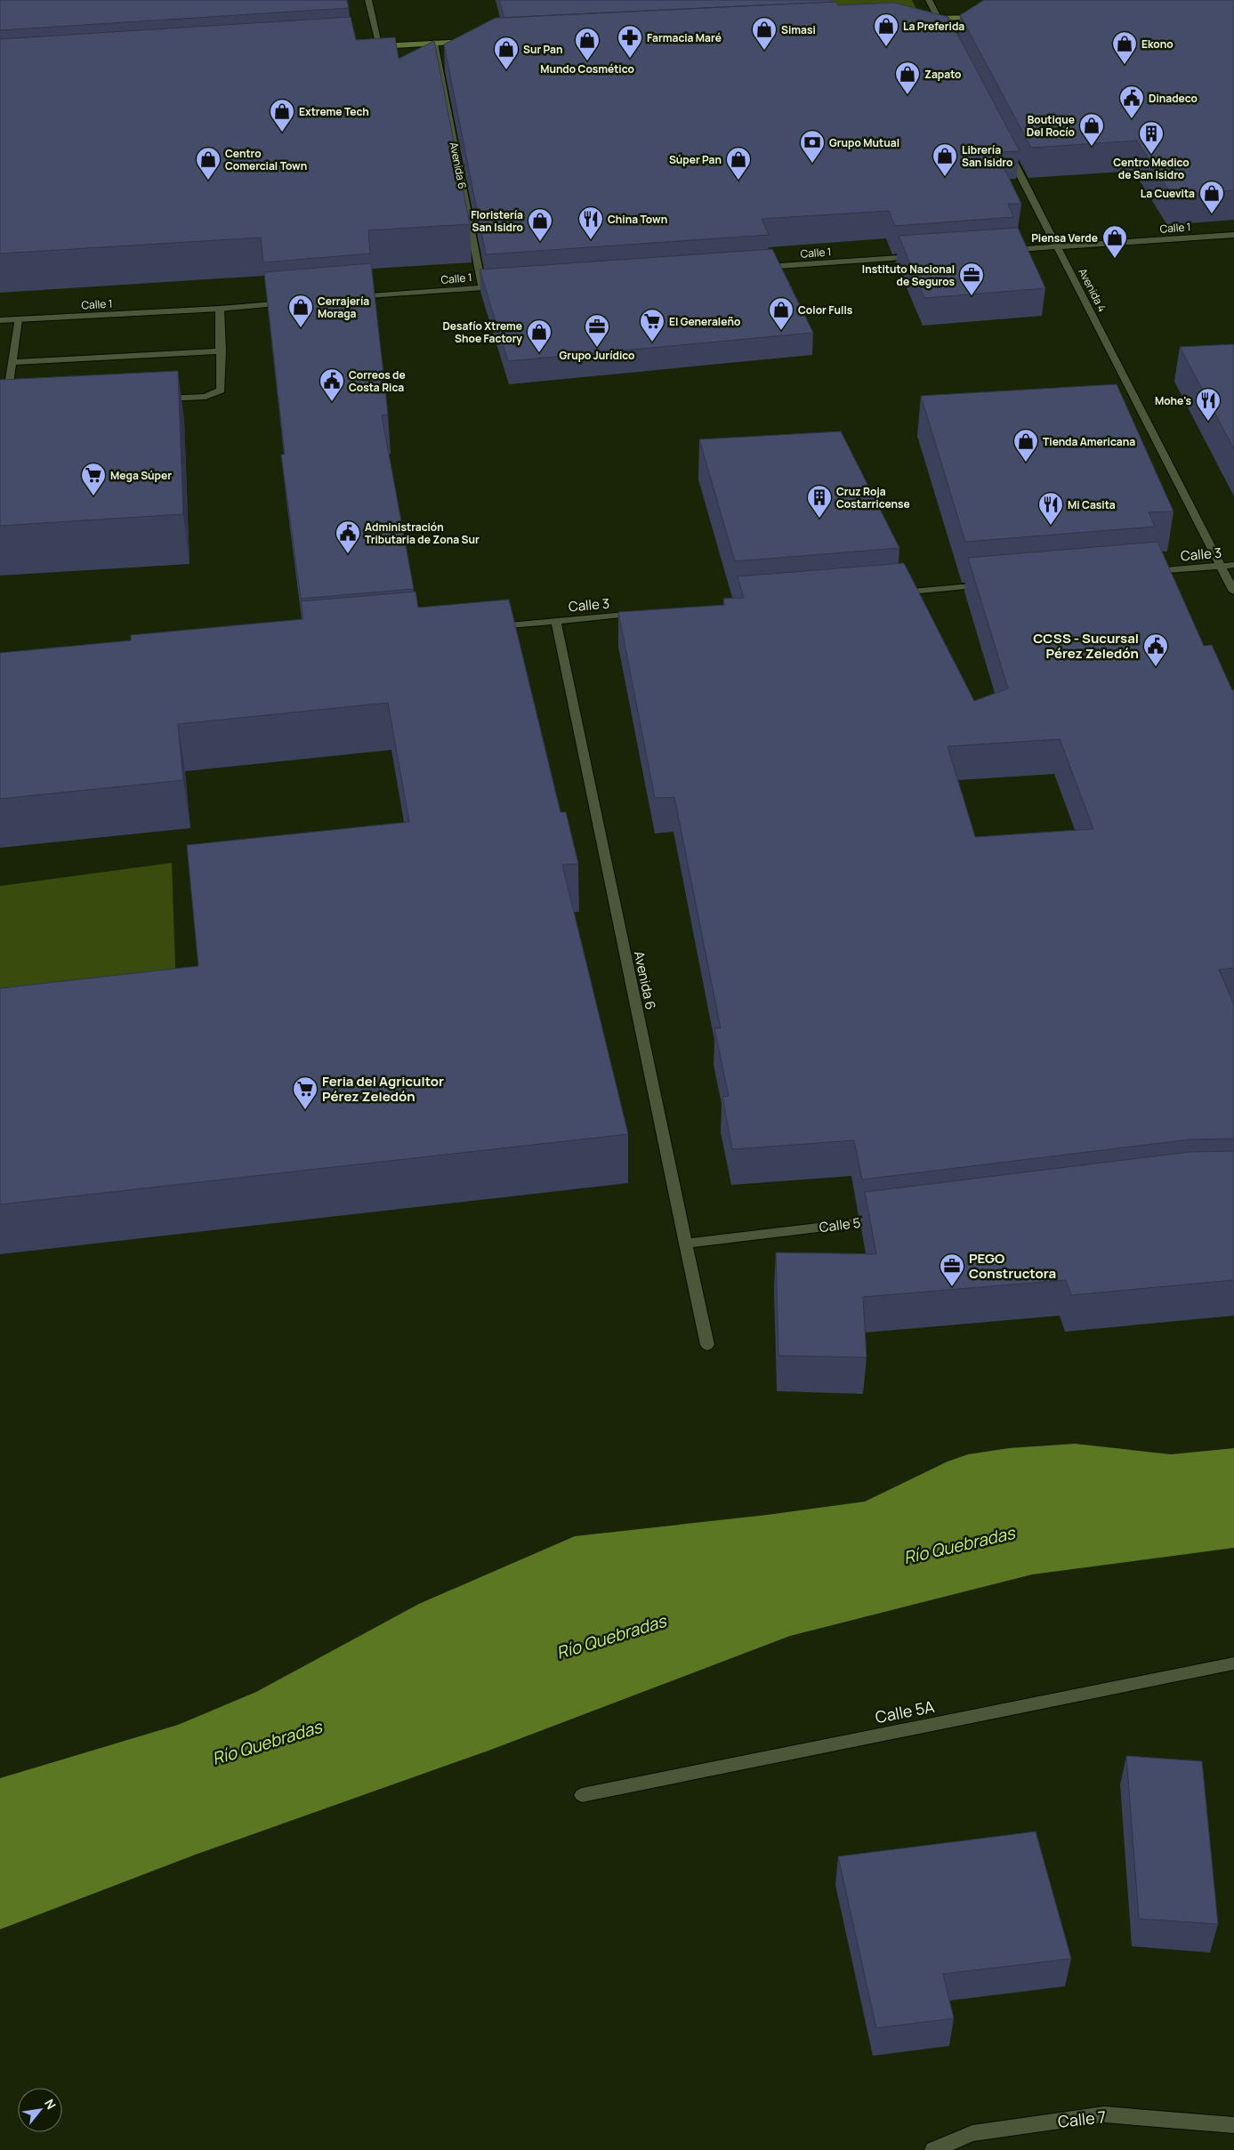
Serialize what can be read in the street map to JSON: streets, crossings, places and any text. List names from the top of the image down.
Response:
{
  "streets": {
    "street": [
      "Avenida 6",
      "Calle 1",
      "Avenida 4",
      "Calle 3",
      "Calle 5",
      "Calle 5A",
      "Calle 7"
    ]
  },
  "crossings": [
    ["Avenida 6", "Calle 1"],
    ["Avenida 6", "Calle 3"],
    ["Avenida 6", "Calle 5"],
    ["Calle 1", "Avenida 4"],
    ["Avenida 4", "Calle 3"]
  ],
  "water": ["Río Quebradas"],
  "places": {
    "shop": [
      "La Preferida",
      "Simasi",
      "Mundo Cosmético",
      "Ekono",
      "Sur Pan",
      "Zapato",
      "Extreme Tech",
      "Boutique Del Rocío",
      "Librería San Isidro",
      "Centro Comercial Town",
      "Súper Pan",
      "La Cuevita",
      "Floristería San Isidro",
      "Piensa Verde",
      "Cerrajería Moraga",
      "Color Fulls",
      "Desafío Xtreme Shoe Factory",
      "Tienda Americana"
    ],
    "pharmacy": ["Farmacia Maré"],
    "public building": [
      "Dinadeco",
      "Correos de Costa Rica",
      "Administración Tributaria de Zona Sur",
      "CCSS - Sucursal Pérez Zeledón"
    ],
    "building": ["Centro Medico de San Isidro", "Cruz Roja Costarricense"],
    "bank": ["Grupo Mutual"],
    "restaurant": ["China Town", "Mohe's", "Mi Casita"],
    "office": ["Instituto Nacional de Seguros", "Grupo Jurídico", "PEGO Constructora"],
    "supermarket": ["El Generaleño", "Mega Súper", "Feria del Agricultor Pérez Zeledón"]
  },
  "north": "top right"
}
